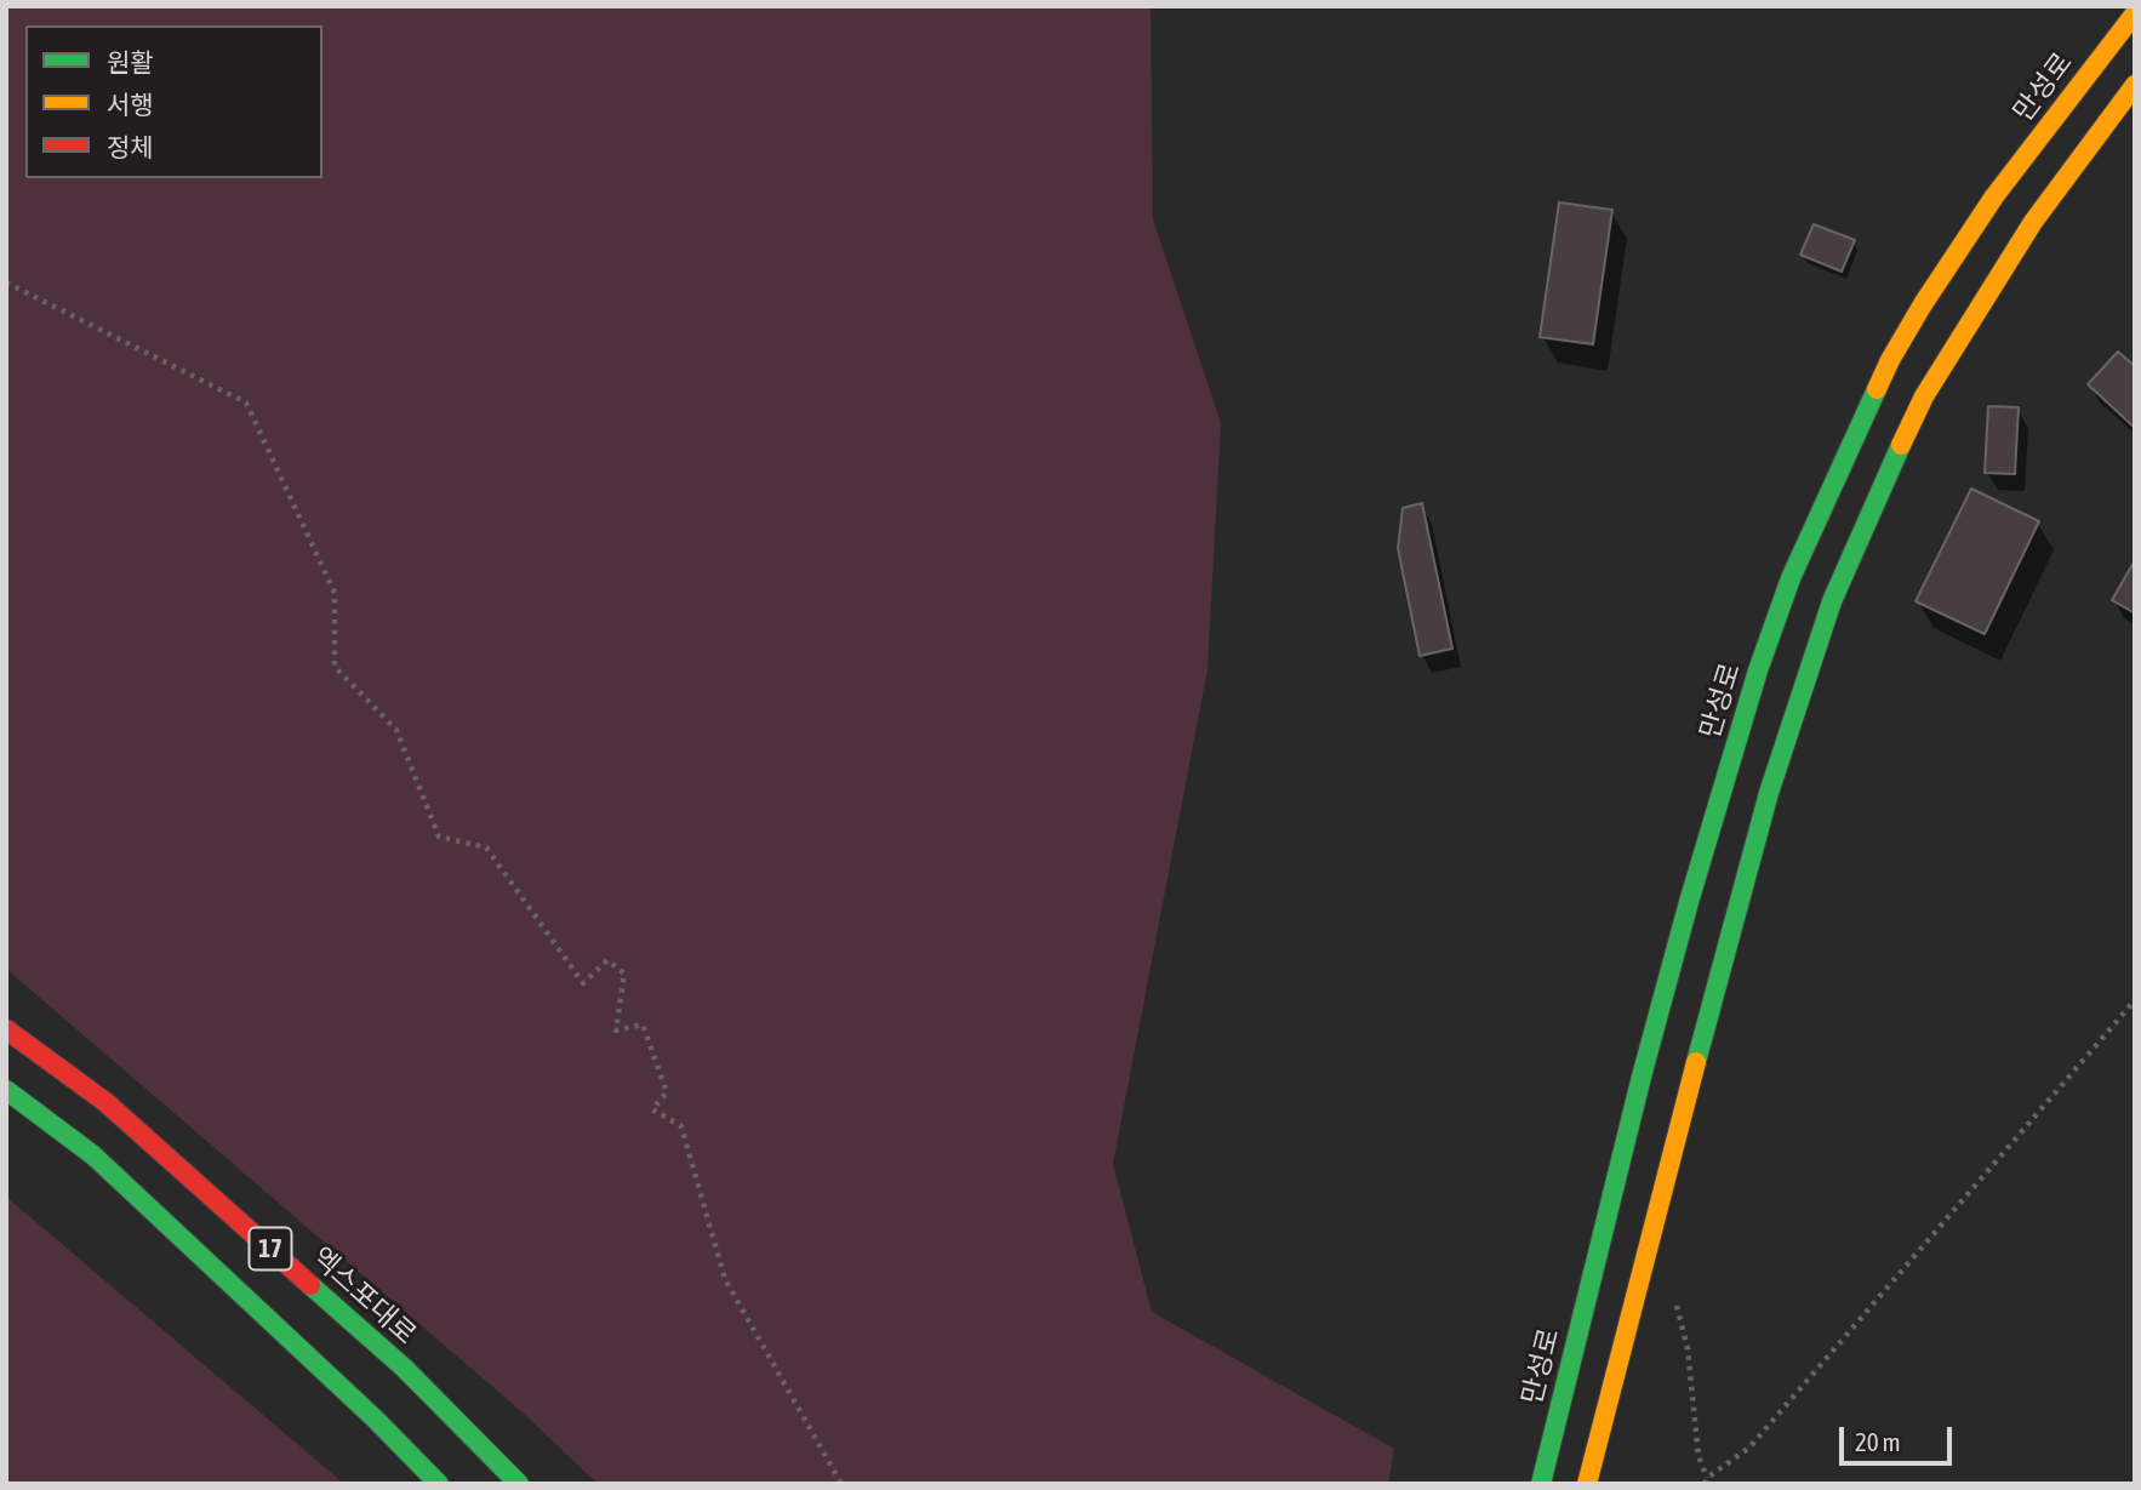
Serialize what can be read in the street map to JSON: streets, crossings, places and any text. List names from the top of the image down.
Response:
{
  "streets": {
    "main road": ["만성로", "17", "엑스포대로"]
  },
  "legend": ["원활", "서행", "정체"],
  "scale_bar": "20 m"
}
